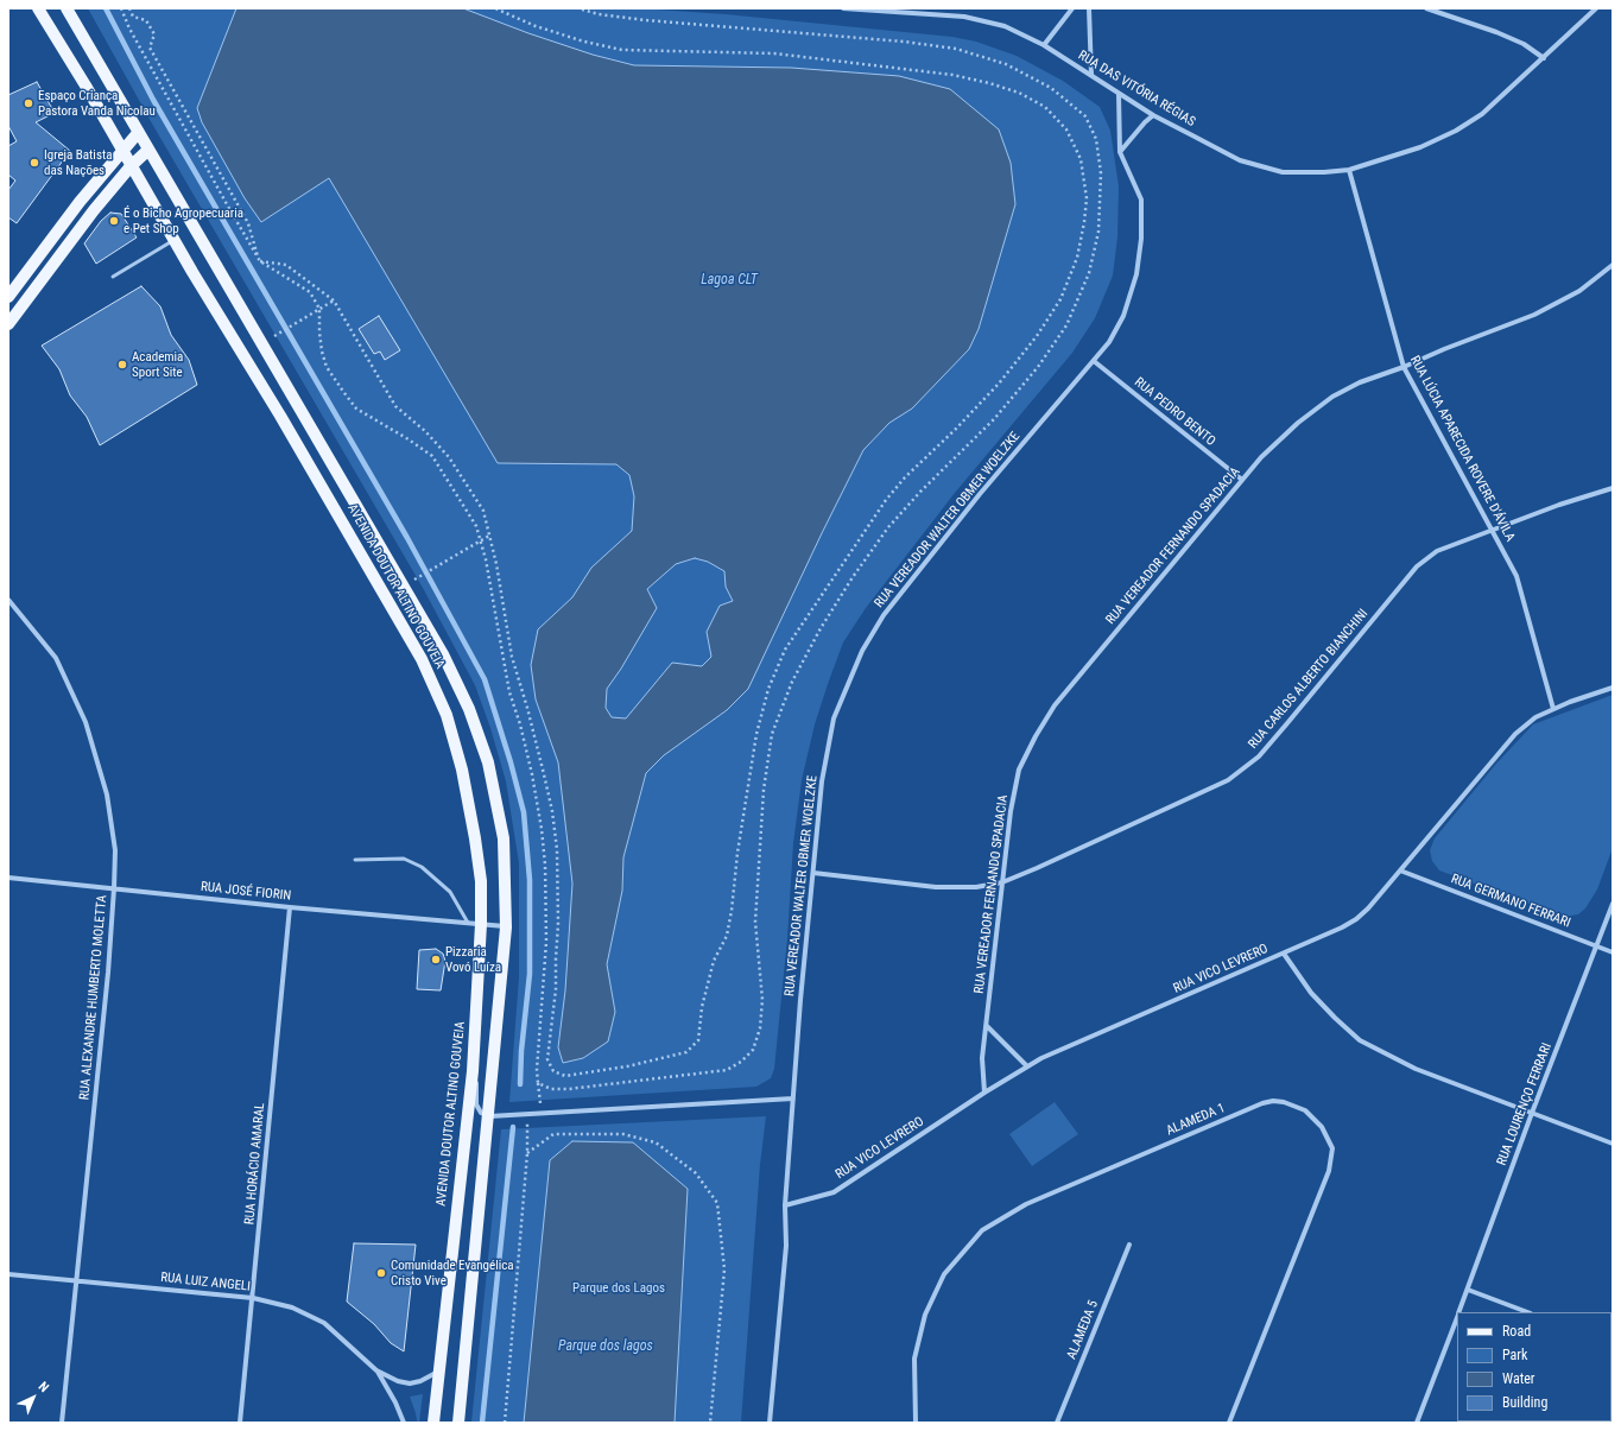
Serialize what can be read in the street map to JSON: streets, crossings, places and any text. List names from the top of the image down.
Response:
{
  "streets": {
    "main road": ["AVENIDA DOUTOR ALTINO GOUVEIA"],
    "street": [
      "RUA DAS VITÓRIA RÉGIAS",
      "RUA PEDRO BENTO",
      "RUA LÚCIA APARECIDA ROVERE D'ÁVILA",
      "RUA VEREADOR WALTER OBMER WOELZKE",
      "RUA VEREADOR FERNANDO SPADACIA",
      "RUA CARLOS ALBERTO BIANCHINI",
      "RUA JOSÉ FIORIN",
      "RUA GERMANO FERRARI",
      "RUA VICO LEVRERO",
      "RUA ALEXANDRE HUMBERTO MOLETTA",
      "RUA LOURENÇO FERRARI",
      "ALAMEDA 1",
      "RUA HORÁCIO AMARAL",
      "RUA LUIZ ANGELI",
      "ALAMEDA 5"
    ]
  },
  "crossings": [
    ["RUA DAS VITÓRIA RÉGIAS", "RUA LÚCIA APARECIDA ROVERE D'ÁVILA"],
    ["RUA DAS VITÓRIA RÉGIAS", "RUA VEREADOR WALTER OBMER WOELZKE"],
    ["RUA PEDRO BENTO", "RUA VEREADOR WALTER OBMER WOELZKE"],
    ["RUA PEDRO BENTO", "RUA VEREADOR FERNANDO SPADACIA"],
    ["RUA LÚCIA APARECIDA ROVERE D'ÁVILA", "RUA VEREADOR FERNANDO SPADACIA"],
    ["RUA LÚCIA APARECIDA ROVERE D'ÁVILA", "RUA CARLOS ALBERTO BIANCHINI"],
    ["RUA LÚCIA APARECIDA ROVERE D'ÁVILA", "RUA VICO LEVRERO"],
    ["RUA VEREADOR WALTER OBMER WOELZKE", "RUA CARLOS ALBERTO BIANCHINI"],
    ["RUA VEREADOR WALTER OBMER WOELZKE", "RUA VICO LEVRERO"],
    ["RUA VEREADOR FERNANDO SPADACIA", "RUA CARLOS ALBERTO BIANCHINI"],
    ["RUA VEREADOR FERNANDO SPADACIA", "RUA VICO LEVRERO"],
    ["AVENIDA DOUTOR ALTINO GOUVEIA", "RUA JOSÉ FIORIN"],
    ["AVENIDA DOUTOR ALTINO GOUVEIA", "RUA LUIZ ANGELI"],
    ["RUA JOSÉ FIORIN", "RUA ALEXANDRE HUMBERTO MOLETTA"],
    ["RUA JOSÉ FIORIN", "RUA HORÁCIO AMARAL"],
    ["RUA GERMANO FERRARI", "RUA VICO LEVRERO"],
    ["RUA GERMANO FERRARI", "RUA LOURENÇO FERRARI"],
    ["RUA ALEXANDRE HUMBERTO MOLETTA", "RUA LUIZ ANGELI"],
    ["RUA HORÁCIO AMARAL", "RUA LUIZ ANGELI"]
  ],
  "water": ["Lagoa CLT", "Parque dos lagos"],
  "parks": ["Parque dos Lagos"],
  "places": [
    "Espaço Criança Pastora Vanda Nicolau",
    "Igreja Batista das Nações",
    "É o Bicho Agropecuaria e Pet Shop",
    "Academia Sport Site",
    "Pizzaria Vovó Luíza",
    "Comunidade Evangélica Cristo Vive"
  ],
  "legend": [
    "Road",
    "Park",
    "Water",
    "Building"
  ],
  "north": "top right"
}
